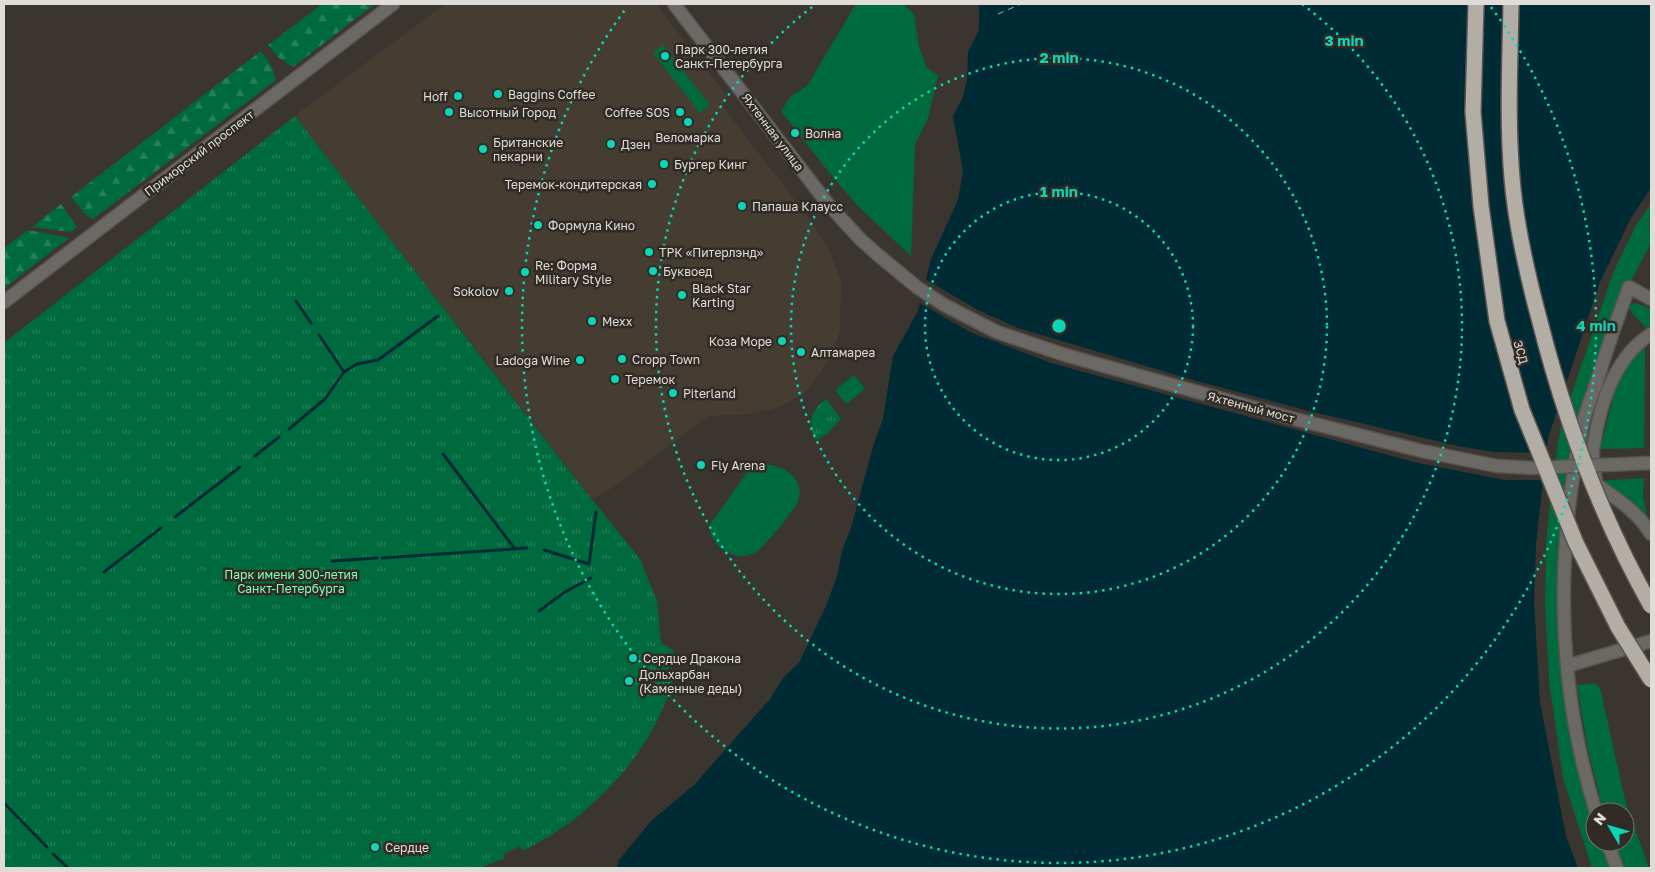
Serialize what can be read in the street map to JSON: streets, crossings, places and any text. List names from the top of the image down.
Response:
{
  "streets": {
    "highway": ["ЗСД"],
    "street": ["Яхтенная улица", "Приморский проспект", "Яхтенный мост"]
  },
  "crossings": [
    ["Яхтенная улица", "Яхтенный мост"]
  ],
  "parks": ["Парк имени 300-летия Санкт-Петербурга"],
  "places": [
    "Парк 300-летия Санкт-Петербурга",
    "Baggins Coffee",
    "Hoff",
    "Высотный Город",
    "Coffee SOS",
    "Веломарка",
    "Волна",
    "Дзен",
    "Британские пекарни",
    "Бургер Кинг",
    "Теремок-кондитерская",
    "Папаша Клаусс",
    "Формула Кино",
    "ТРК «Питерлэнд»",
    "Буквоед",
    "Re: Форма Military Style",
    "Sokolov",
    "Black Star Karting",
    "Mexx",
    "Коза Море",
    "Алтамареа",
    "Cropp Town",
    "Ladoga Wine",
    "Теремок",
    "Piterland",
    "Fly Arena",
    "Сердце Дракона",
    "Дольхарбан (Каменные деды)",
    "Сердце"
  ],
  "north": "top left",
  "rings": [
    "3 min",
    "2 min",
    "1 min",
    "4 min"
  ]
}
